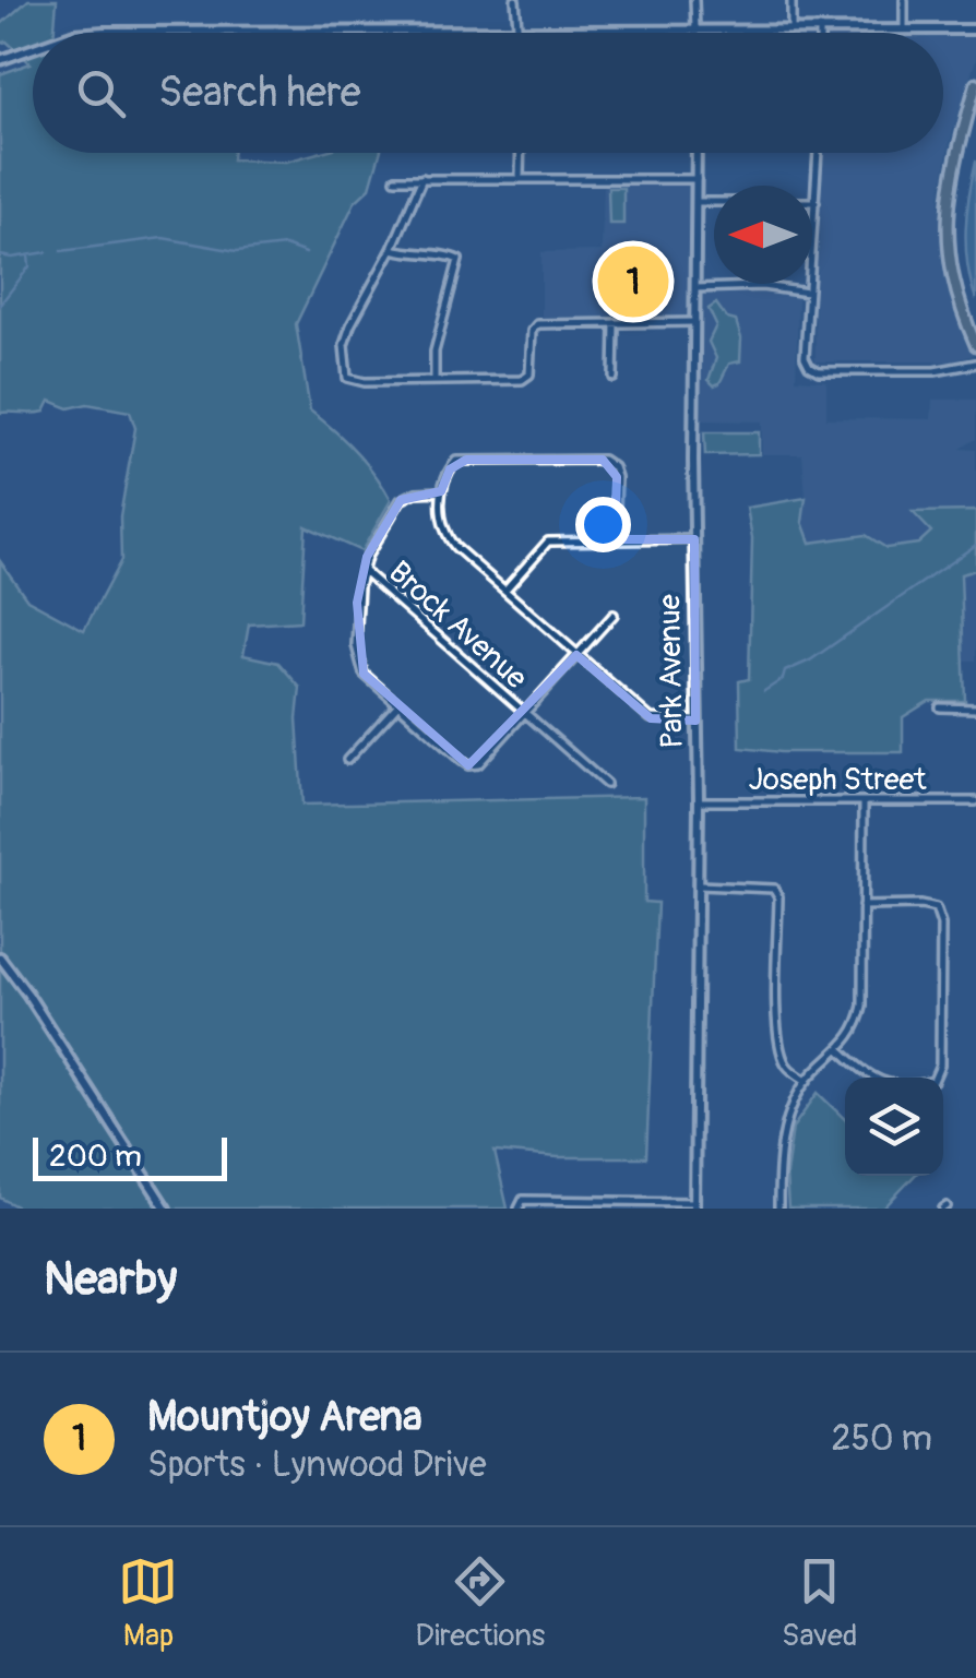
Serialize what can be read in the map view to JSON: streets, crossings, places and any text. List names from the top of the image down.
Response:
{
  "streets": {
    "street": ["Brock Avenue", "Park Avenue", "Joseph Street"]
  },
  "crossings": [
    ["Park Avenue", "Joseph Street"]
  ],
  "scale_bar": "200 m",
  "north": "left",
  "page": {
    "search": "Search here",
    "pins": "1",
    "scale": "200 m",
    "heading": "Nearby",
    "list": [
      {
        "mark": "1",
        "name": "Mountjoy Arena",
        "note": "Sports · Lynwood Drive",
        "value": "250 m"
      }
    ],
    "nav": ["Map", "Directions", "Saved"]
  }
}
